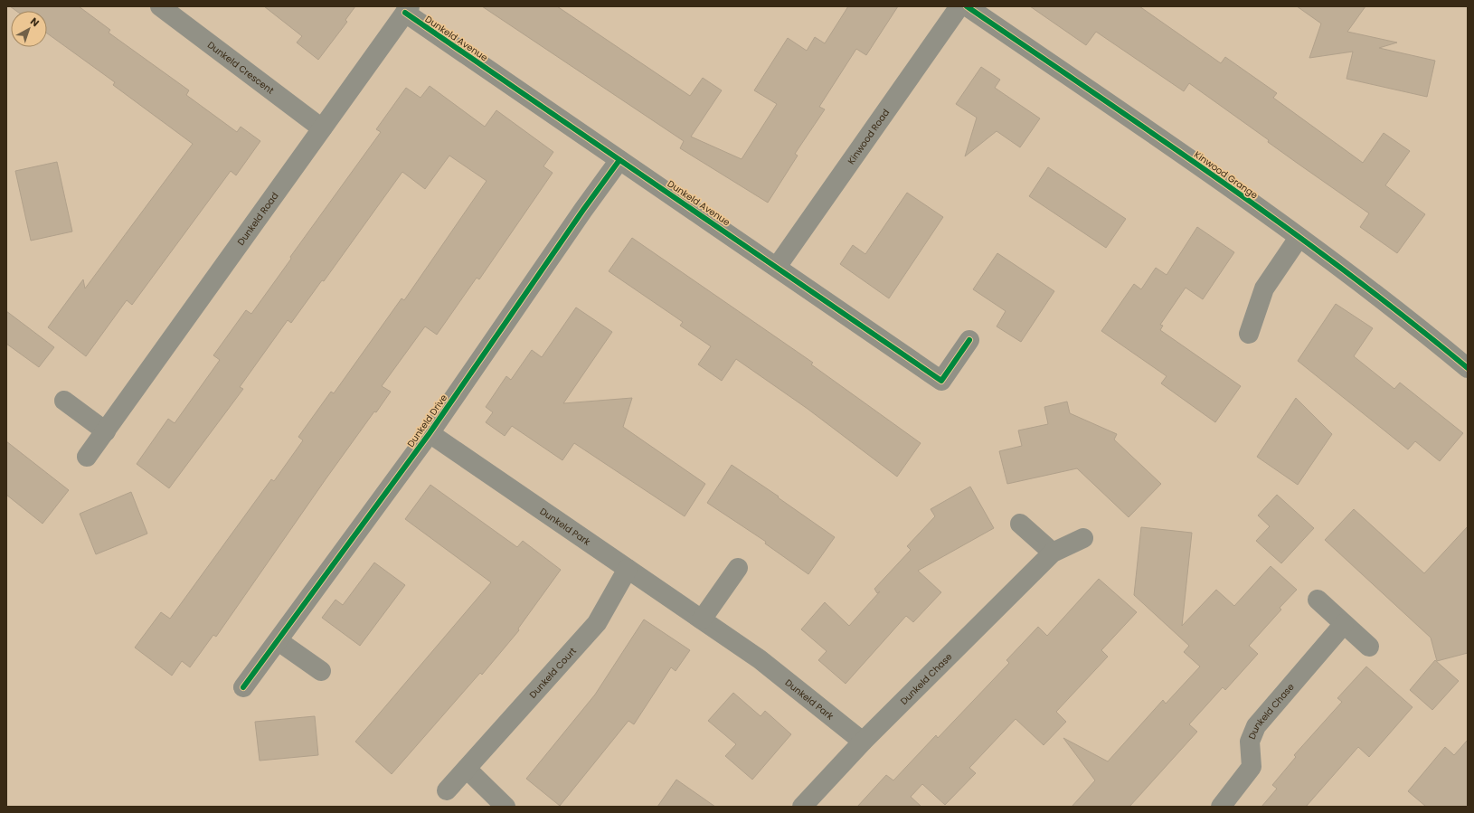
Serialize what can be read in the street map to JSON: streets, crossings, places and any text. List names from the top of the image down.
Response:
{
  "streets": {
    "street": [
      "Dunkeld Avenue",
      "Dunkeld Crescent",
      "Kinwood Road",
      "Kinwood Grange",
      "Dunkeld Road",
      "Dunkeld Drive",
      "Dunkeld Park",
      "Dunkeld Court",
      "Dunkeld Chase"
    ]
  },
  "crossings": [
    ["Dunkeld Avenue", "Kinwood Road"],
    ["Dunkeld Avenue", "Dunkeld Road"],
    ["Dunkeld Avenue", "Dunkeld Drive"],
    ["Dunkeld Crescent", "Dunkeld Road"],
    ["Dunkeld Drive", "Dunkeld Park"],
    ["Dunkeld Park", "Dunkeld Court"],
    ["Dunkeld Park", "Dunkeld Chase"]
  ],
  "north": "top right"
}
